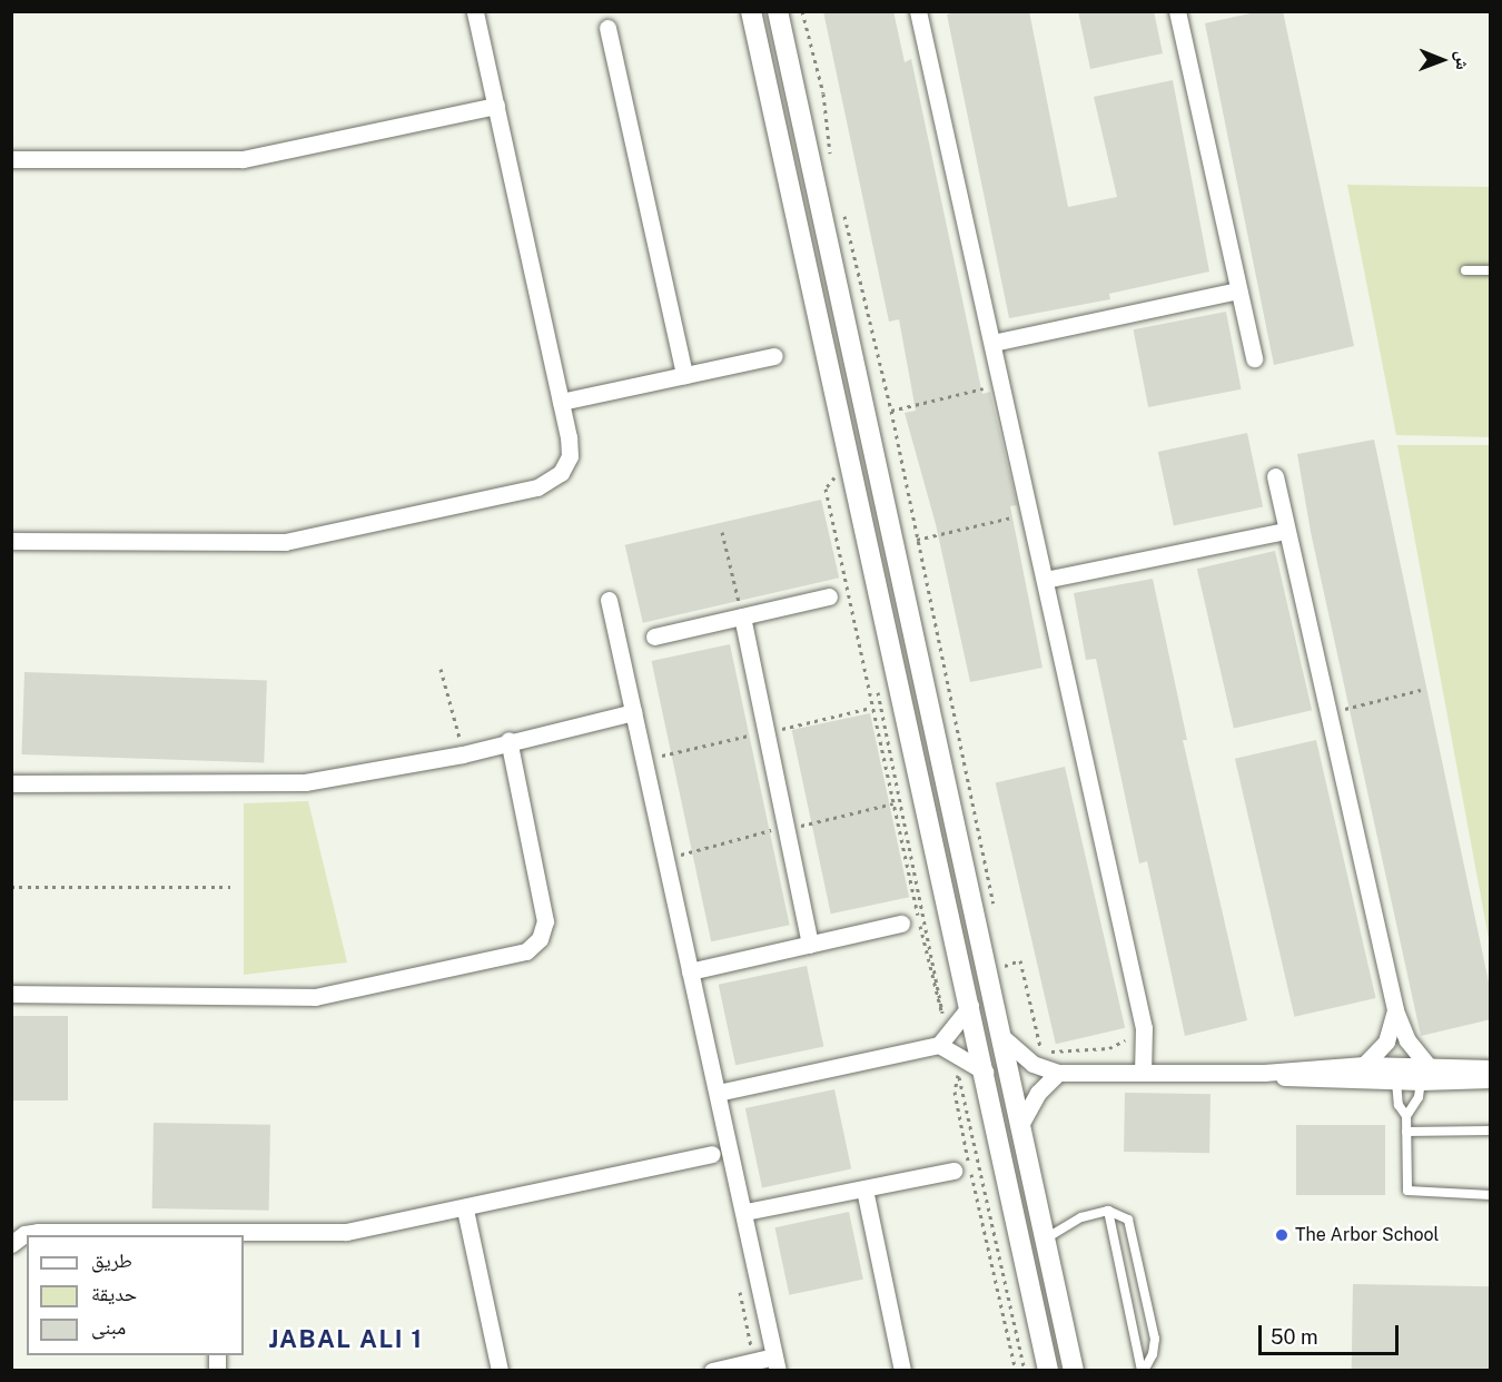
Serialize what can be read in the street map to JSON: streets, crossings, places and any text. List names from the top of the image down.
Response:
{
  "districts": ["JABAL ALI 1"],
  "places": ["The Arbor School"],
  "legend": ["طريق", "حديقة", "مبنى"],
  "scale_bar": "50 m",
  "north": "right"
}
